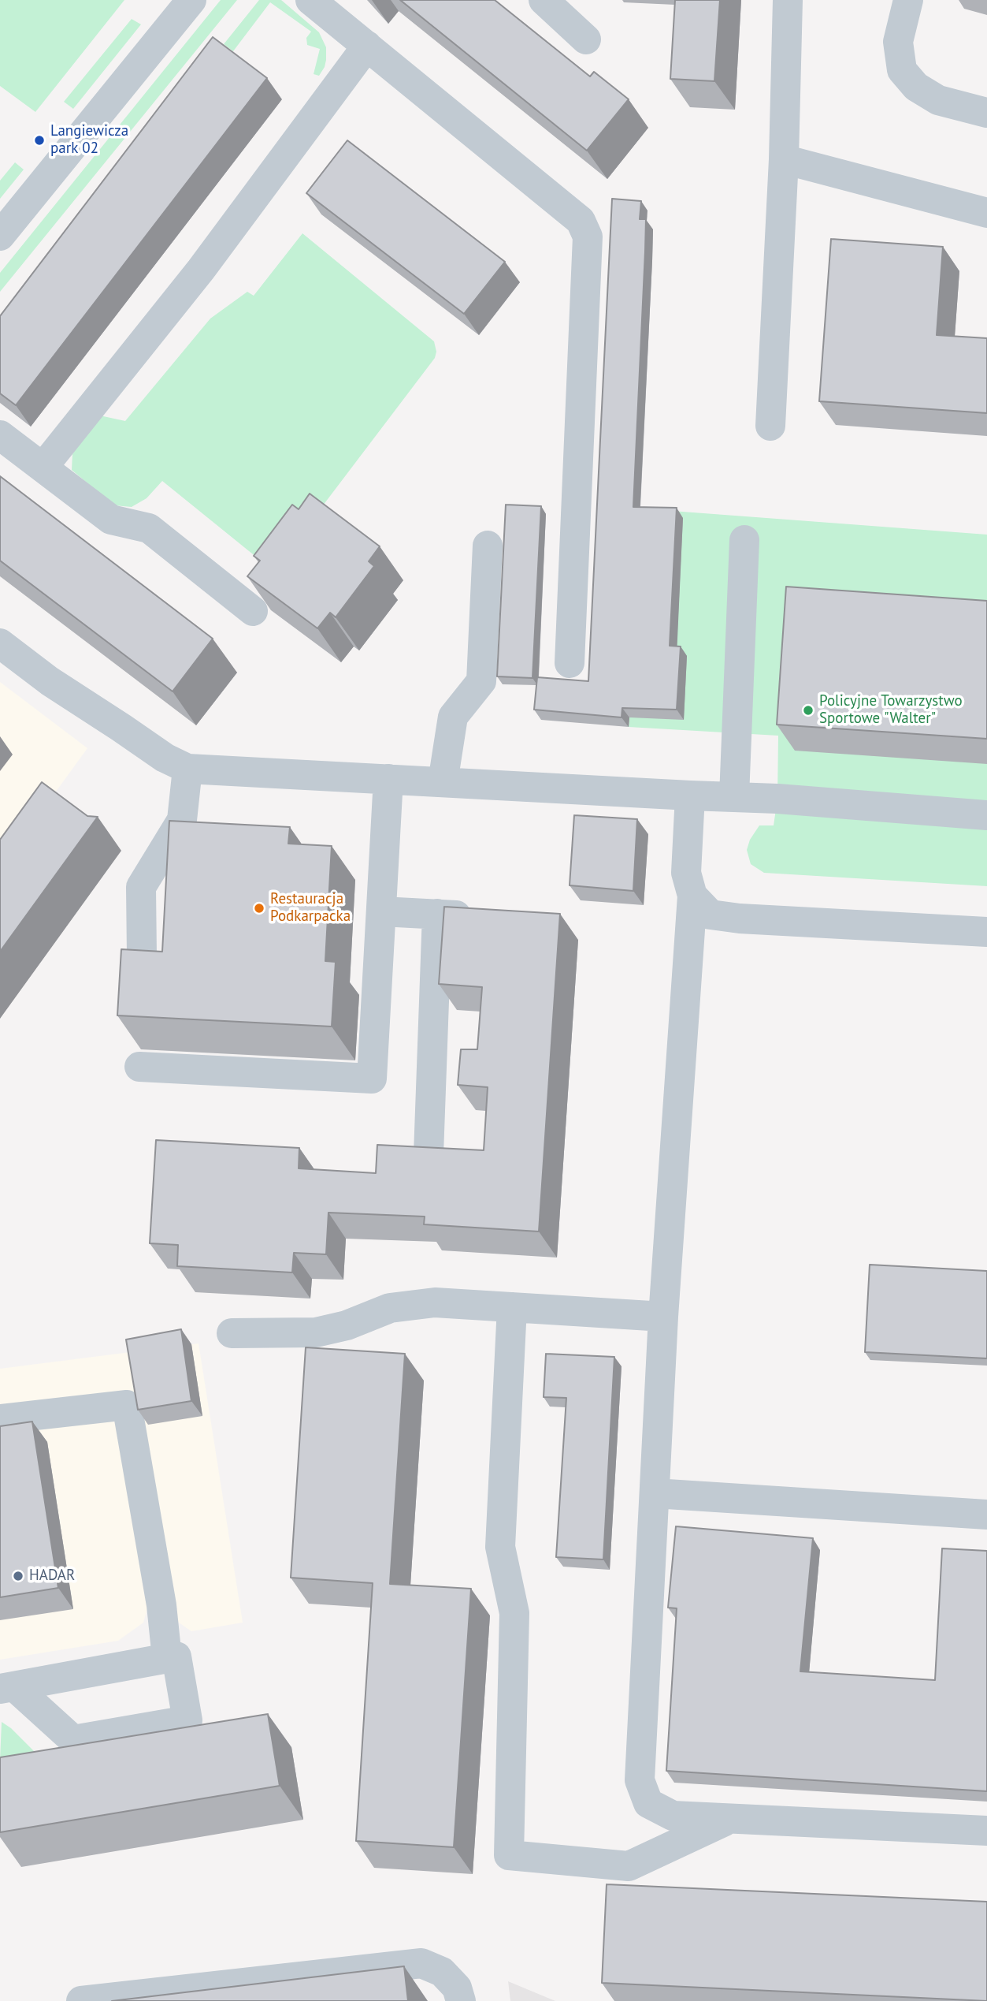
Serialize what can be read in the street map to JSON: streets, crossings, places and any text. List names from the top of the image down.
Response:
{
  "places": [
    "Langiewicza park 02",
    "Policyjne Towarzystwo Sportowe \"Walter\"",
    "Restauracja Podkarpacka",
    "HADAR"
  ]
}
